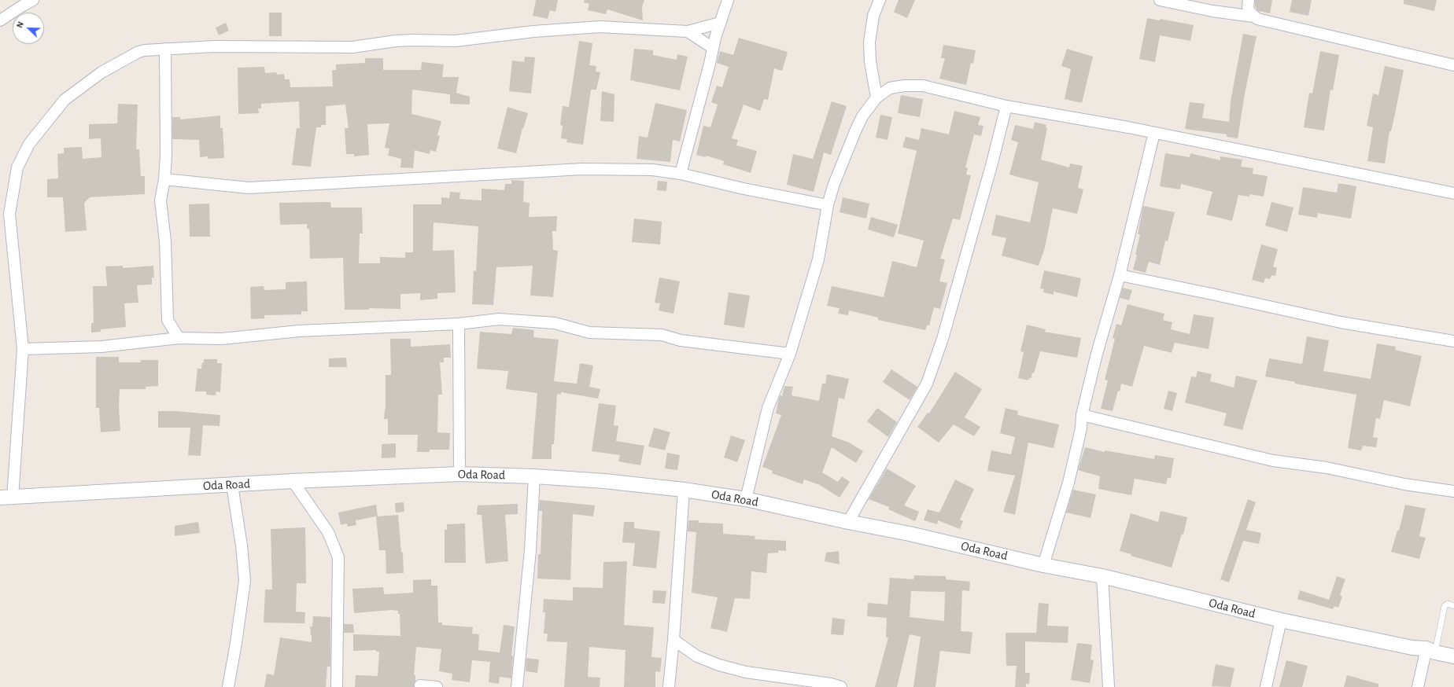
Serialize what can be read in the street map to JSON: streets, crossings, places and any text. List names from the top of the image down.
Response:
{
  "streets": {
    "street": ["Oda Road"]
  },
  "north": "top left"
}
